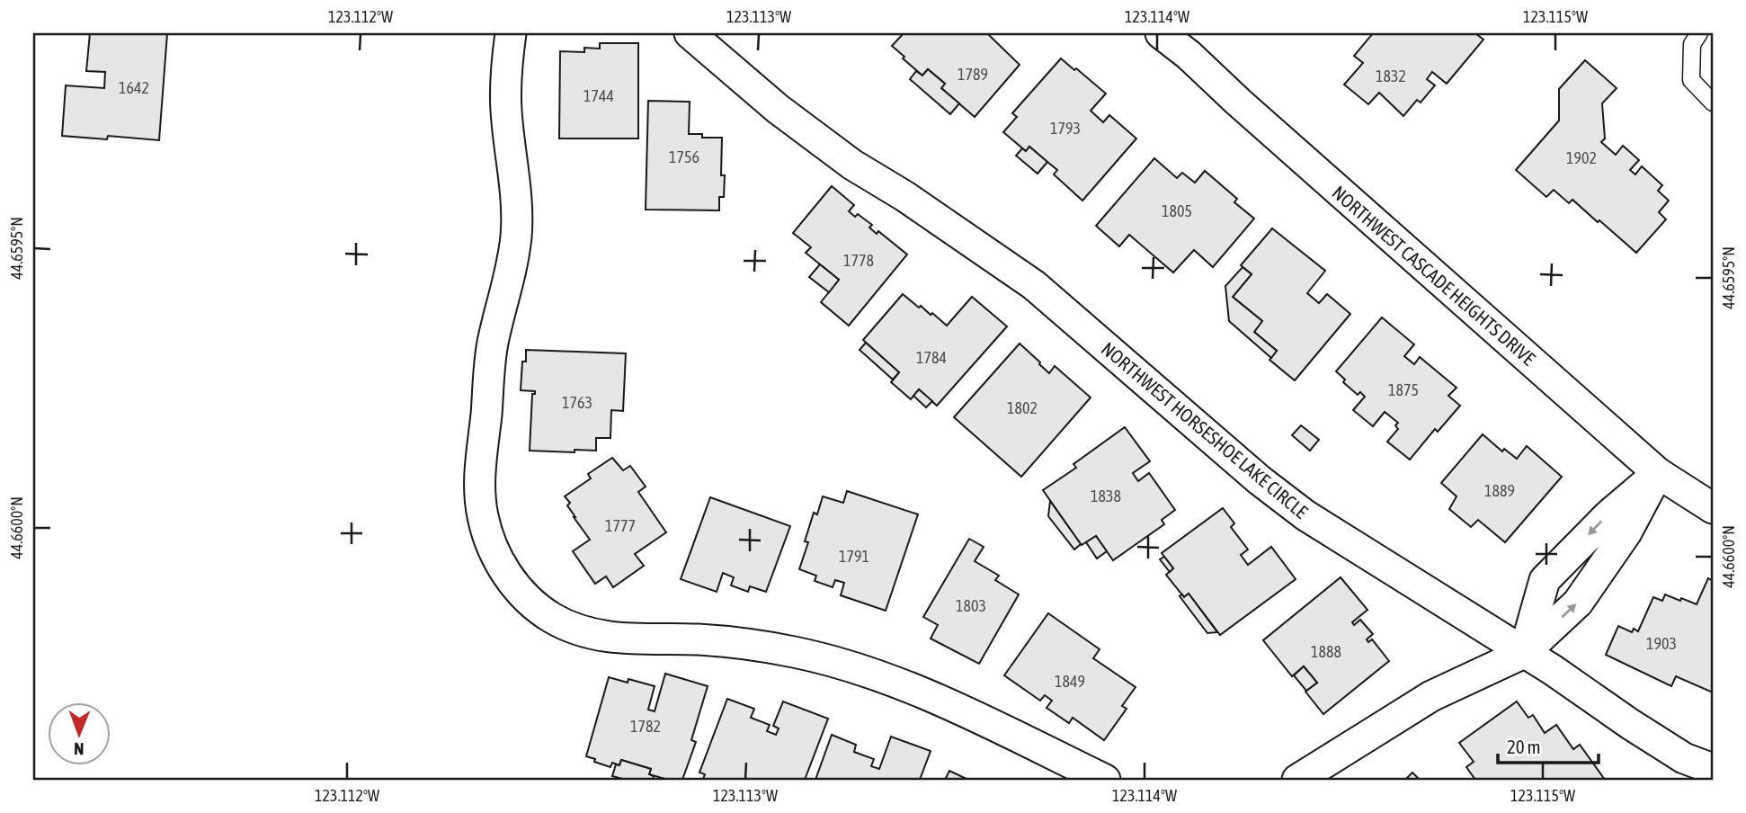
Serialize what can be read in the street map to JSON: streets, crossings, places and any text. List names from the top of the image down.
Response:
{
  "streets": {
    "street": ["NORTHWEST CASCADE HEIGHTS DRIVE", "NORTHWEST HORSESHOE LAKE CIRCLE"]
  },
  "house_numbers": [
    "1789",
    "1832",
    "1642",
    "1744",
    "1793",
    "1756",
    "1902",
    "1805",
    "1778",
    "1784",
    "1875",
    "1763",
    "1802",
    "1889",
    "1838",
    "1777",
    "1791",
    "1803",
    "1903",
    "1888",
    "1849",
    "1782"
  ],
  "scale_bar": "20 m",
  "north": "bottom",
  "coordinates": [
    "123.112°W",
    "123.113°W",
    "123.114°W",
    "123.115°W",
    "44.6595°N",
    "44.6600°N"
  ]
}
